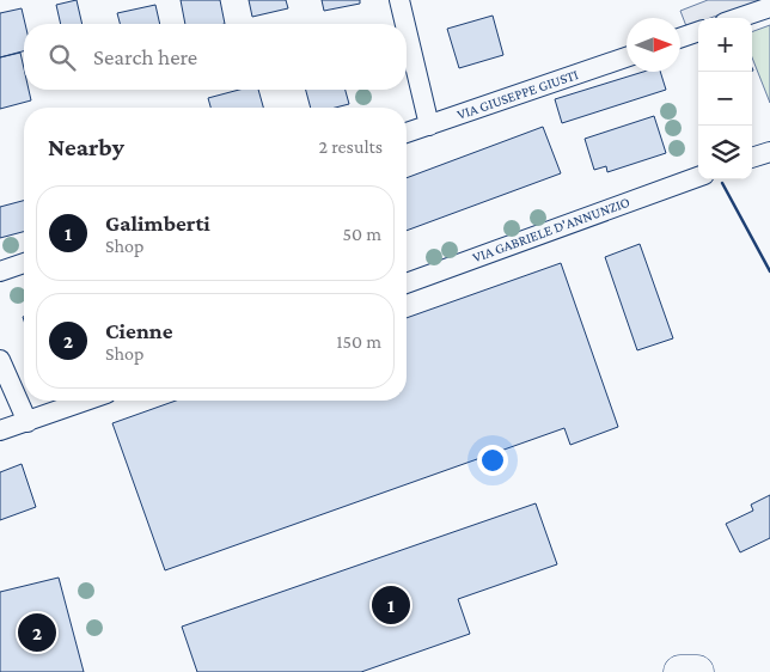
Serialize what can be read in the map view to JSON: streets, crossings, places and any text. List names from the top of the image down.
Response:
{
  "streets": {
    "street": ["VIA GIUSEPPE GIUSTI", "VIA GABRIELE D'ANNUNZIO"]
  },
  "north": "right",
  "page": {
    "map_buttons": ["+", "−"],
    "search": "Search here",
    "heading": ["Nearby", "2 results"],
    "list": [
      {
        "mark": "1",
        "name": "Galimberti",
        "note": "Shop",
        "value": "50 m"
      },
      {
        "mark": "2",
        "name": "Cienne",
        "note": "Shop",
        "value": "150 m"
      }
    ],
    "pins": ["1", "2"]
  }
}
